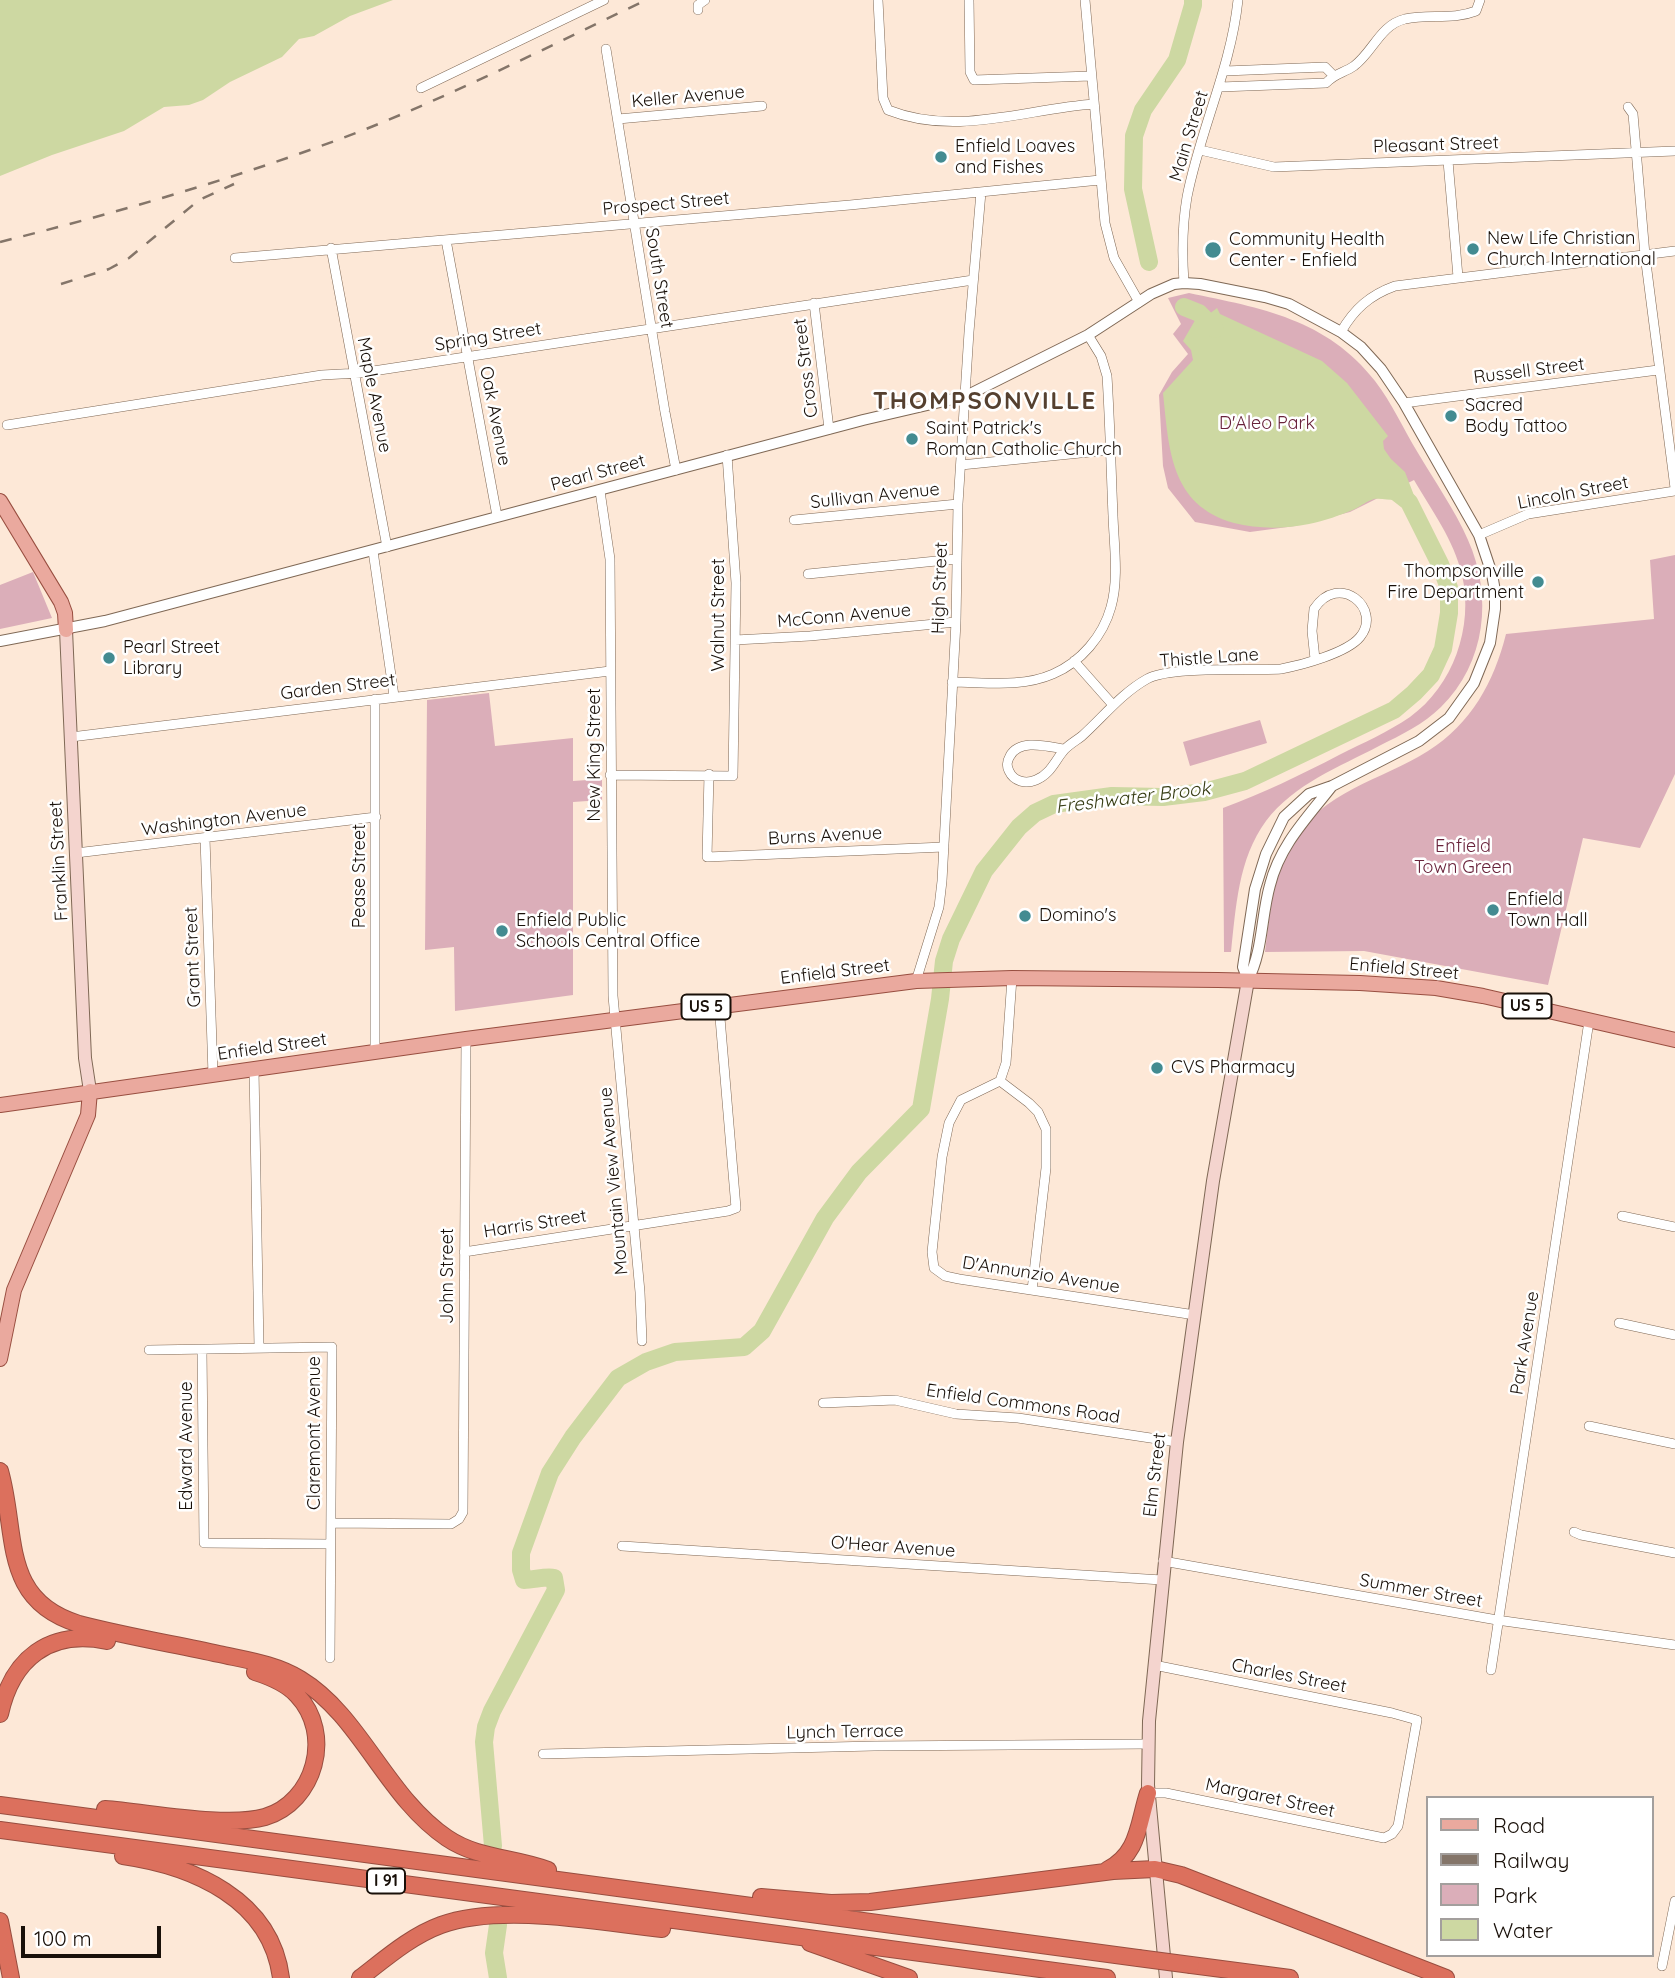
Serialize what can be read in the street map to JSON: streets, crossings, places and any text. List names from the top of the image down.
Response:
{
  "streets": {
    "highway": ["I 91"],
    "main road": [
      "Franklin Street",
      "Enfield Street",
      "US 5",
      "Elm Street"
    ],
    "street": [
      "Keller Avenue",
      "Main Street",
      "Pleasant Street",
      "Prospect Street",
      "South Street",
      "Spring Street",
      "Cross Street",
      "Russell Street",
      "Maple Avenue",
      "Oak Avenue",
      "Pearl Street",
      "Lincoln Street",
      "Sullivan Avenue",
      "High Street",
      "Walnut Street",
      "McConn Avenue",
      "Thistle Lane",
      "Garden Street",
      "New King Street",
      "Washington Avenue",
      "Burns Avenue",
      "Pease Street",
      "Grant Street",
      "Mountain View Avenue",
      "Harris Street",
      "D'Annunzio Avenue",
      "John Street",
      "Park Avenue",
      "Enfield Commons Road",
      "Claremont Avenue",
      "Edward Avenue",
      "O'Hear Avenue",
      "Summer Street",
      "Charles Street",
      "Lynch Terrace",
      "Margaret Street"
    ]
  },
  "crossings": [
    ["Keller Avenue", "South Street"],
    ["Main Street", "Pleasant Street"],
    ["Main Street", "Pearl Street"],
    ["Prospect Street", "South Street"],
    ["Prospect Street", "Maple Avenue"],
    ["Prospect Street", "Oak Avenue"],
    ["Prospect Street", "High Street"],
    ["South Street", "Spring Street"],
    ["South Street", "Pearl Street"],
    ["Spring Street", "Cross Street"],
    ["Spring Street", "Maple Avenue"],
    ["Spring Street", "Oak Avenue"],
    ["Spring Street", "High Street"],
    ["Cross Street", "Pearl Street"],
    ["Maple Avenue", "Pearl Street"],
    ["Oak Avenue", "Pearl Street"],
    ["Pearl Street", "High Street"],
    ["Pearl Street", "Walnut Street"],
    ["Pearl Street", "New King Street"],
    ["Pearl Street", "Franklin Street"],
    ["Sullivan Avenue", "High Street"],
    ["High Street", "McConn Avenue"],
    ["High Street", "Burns Avenue"],
    ["High Street", "Enfield Street"],
    ["Walnut Street", "McConn Avenue"],
    ["Walnut Street", "Burns Avenue"],
    ["Garden Street", "New King Street"],
    ["Garden Street", "Franklin Street"],
    ["Garden Street", "Pease Street"],
    ["New King Street", "Enfield Street"],
    ["New King Street", "Mountain View Avenue"],
    ["Washington Avenue", "Franklin Street"],
    ["Washington Avenue", "Pease Street"],
    ["Washington Avenue", "Grant Street"],
    ["Franklin Street", "Enfield Street"],
    ["Pease Street", "Enfield Street"],
    ["Grant Street", "Enfield Street"],
    ["Enfield Street", "Mountain View Avenue"],
    ["Enfield Street", "Harris Street"],
    ["Enfield Street", "John Street"],
    ["Enfield Street", "Park Avenue"],
    ["Enfield Street", "Elm Street"],
    ["Mountain View Avenue", "Harris Street"],
    ["Harris Street", "John Street"],
    ["D'Annunzio Avenue", "Elm Street"],
    ["John Street", "Claremont Avenue"],
    ["Park Avenue", "Summer Street"],
    ["Enfield Commons Road", "Elm Street"],
    ["Claremont Avenue", "Edward Avenue"],
    ["Elm Street", "O'Hear Avenue"],
    ["Elm Street", "Summer Street"],
    ["Elm Street", "Charles Street"],
    ["Elm Street", "Lynch Terrace"],
    ["Elm Street", "Margaret Street"],
    ["Charles Street", "Margaret Street"]
  ],
  "districts": ["THOMPSONVILLE"],
  "water": ["Freshwater Brook"],
  "parks": ["D'Aleo Park", "Enfield Town Green"],
  "places": [
    "Enfield Loaves and Fishes",
    "New Life Christian Church International",
    "Community Health Center - Enfield",
    "Sacred Body Tattoo",
    "Saint Patrick's Roman Catholic Church",
    "Thompsonville Fire Department",
    "Pearl Street Library",
    "Enfield Town Hall",
    "Domino's",
    "Enfield Public Schools Central Office",
    "CVS Pharmacy"
  ],
  "legend": [
    "Road",
    "Railway",
    "Park",
    "Water"
  ],
  "scale_bar": "100 m"
}
